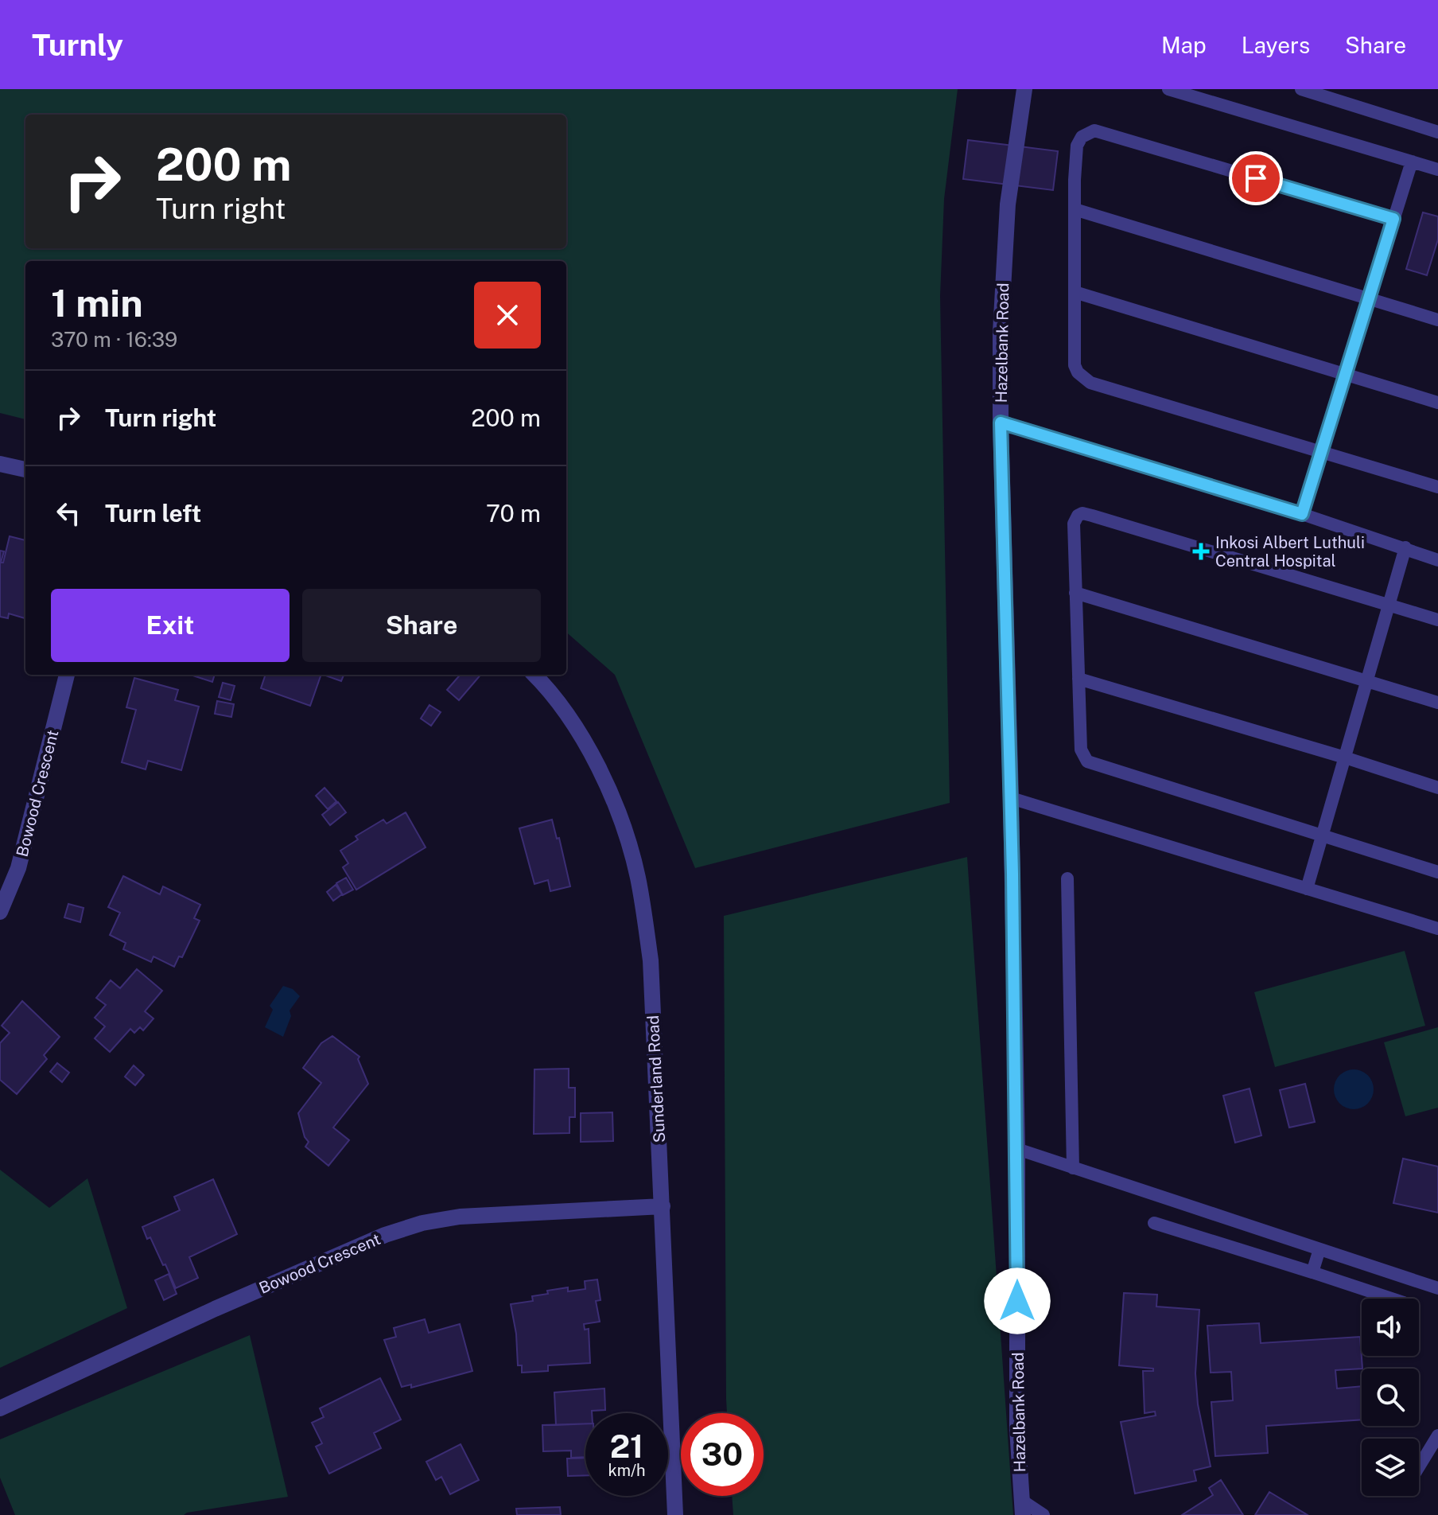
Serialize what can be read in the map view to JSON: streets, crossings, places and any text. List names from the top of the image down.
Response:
{
  "streets": {
    "street": ["Hazelbank Road", "Bowood Crescent", "Sunderland Road"]
  },
  "crossings": [
    ["Bowood Crescent", "Sunderland Road"]
  ],
  "places": {
    "health": ["Inkosi Albert Luthuli Central Hospital"]
  },
  "page": {
    "header": "Turnly",
    "nav": ["Map", "Layers", "Share"],
    "turn": ["200 m", "Turn right"],
    "heading": ["1 min", "370 m · 16:39"],
    "list": [
      {
        "name": "Turn right",
        "value": "200 m"
      },
      {
        "name": "Turn left",
        "value": "70 m"
      }
    ],
    "buttons": ["Exit", "Share"],
    "speed": "21 km/h",
    "limit": "30"
  }
}
